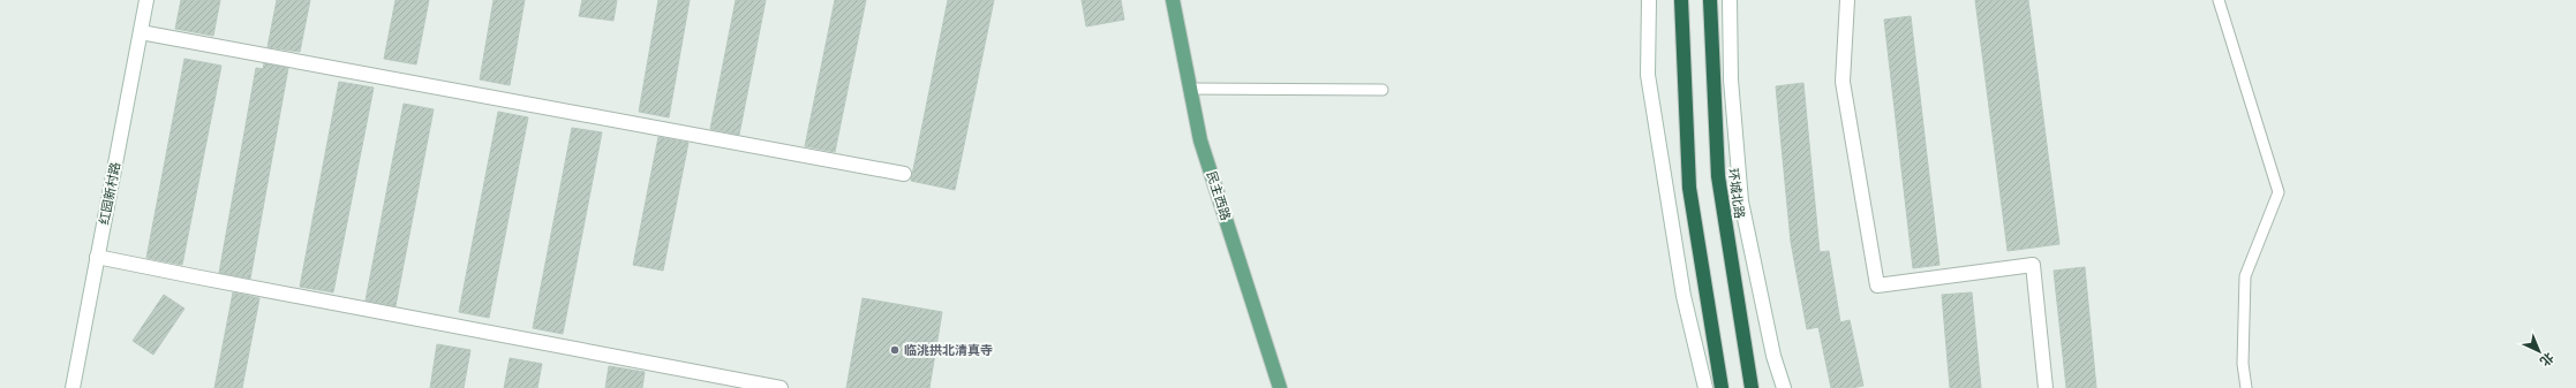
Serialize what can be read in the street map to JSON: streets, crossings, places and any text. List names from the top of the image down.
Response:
{
  "streets": {
    "highway": ["环城北路"],
    "main road": ["民主西路"],
    "street": ["红园新村路"]
  },
  "places": ["临洮拱北清真寺"],
  "north": "bottom right"
}
